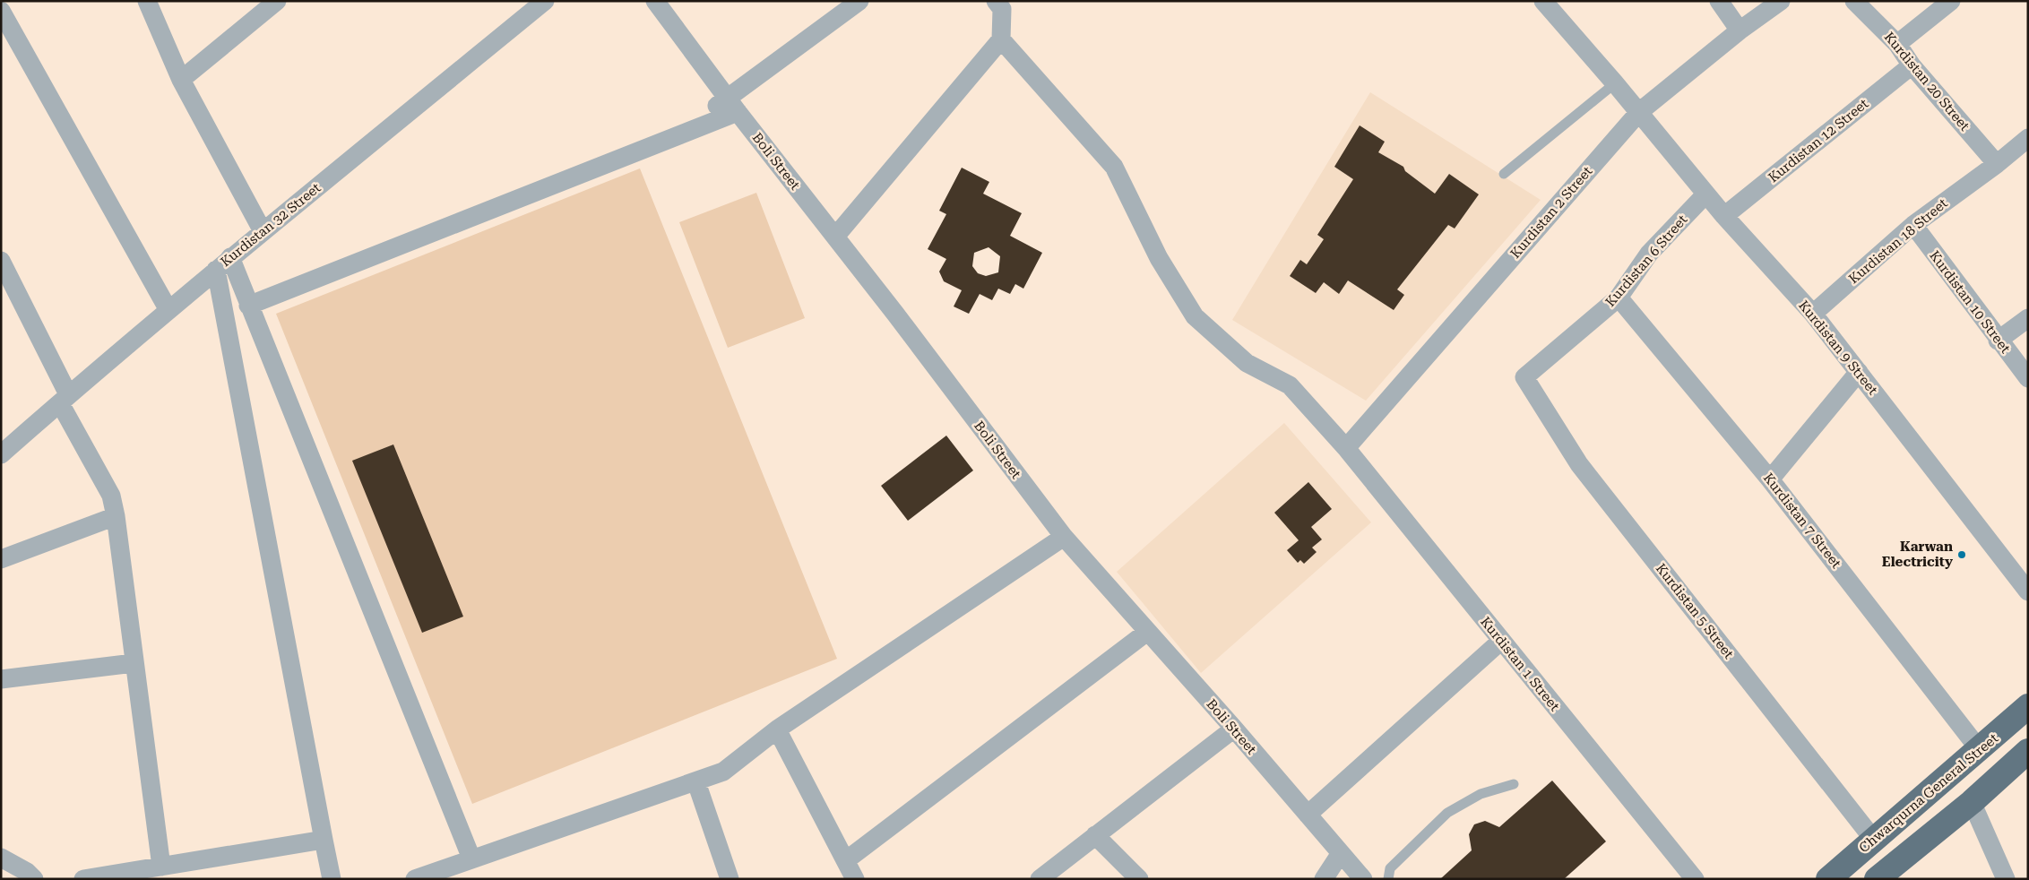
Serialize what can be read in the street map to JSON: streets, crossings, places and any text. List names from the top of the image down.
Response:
{
  "streets": {
    "highway": ["Chwarqurna General Street"],
    "street": [
      "Kurdistan 20 Street",
      "Kurdistan 12 Street",
      "Boli Street",
      "Kurdistan 2 Street",
      "Kurdistan 32 Street",
      "Kurdistan 18 Street",
      "Kurdistan 6 Street",
      "Kurdistan 10 Street",
      "Kurdistan 9 Street",
      "Kurdistan 7 Street",
      "Kurdistan 5 Street",
      "Kurdistan 1 Street"
    ]
  },
  "crossings": [
    ["Kurdistan 20 Street", "Kurdistan 12 Street"],
    ["Kurdistan 20 Street", "Kurdistan 18 Street"],
    ["Kurdistan 12 Street", "Kurdistan 9 Street"],
    ["Kurdistan 2 Street", "Kurdistan 9 Street"],
    ["Kurdistan 2 Street", "Kurdistan 1 Street"],
    ["Kurdistan 18 Street", "Kurdistan 10 Street"],
    ["Kurdistan 18 Street", "Kurdistan 9 Street"],
    ["Kurdistan 6 Street", "Kurdistan 9 Street"],
    ["Kurdistan 6 Street", "Kurdistan 7 Street"],
    ["Kurdistan 6 Street", "Kurdistan 5 Street"],
    ["Kurdistan 7 Street", "Chwarqurna General Street"],
    ["Kurdistan 5 Street", "Chwarqurna General Street"]
  ],
  "places": ["Karwan Electricity"]
}
